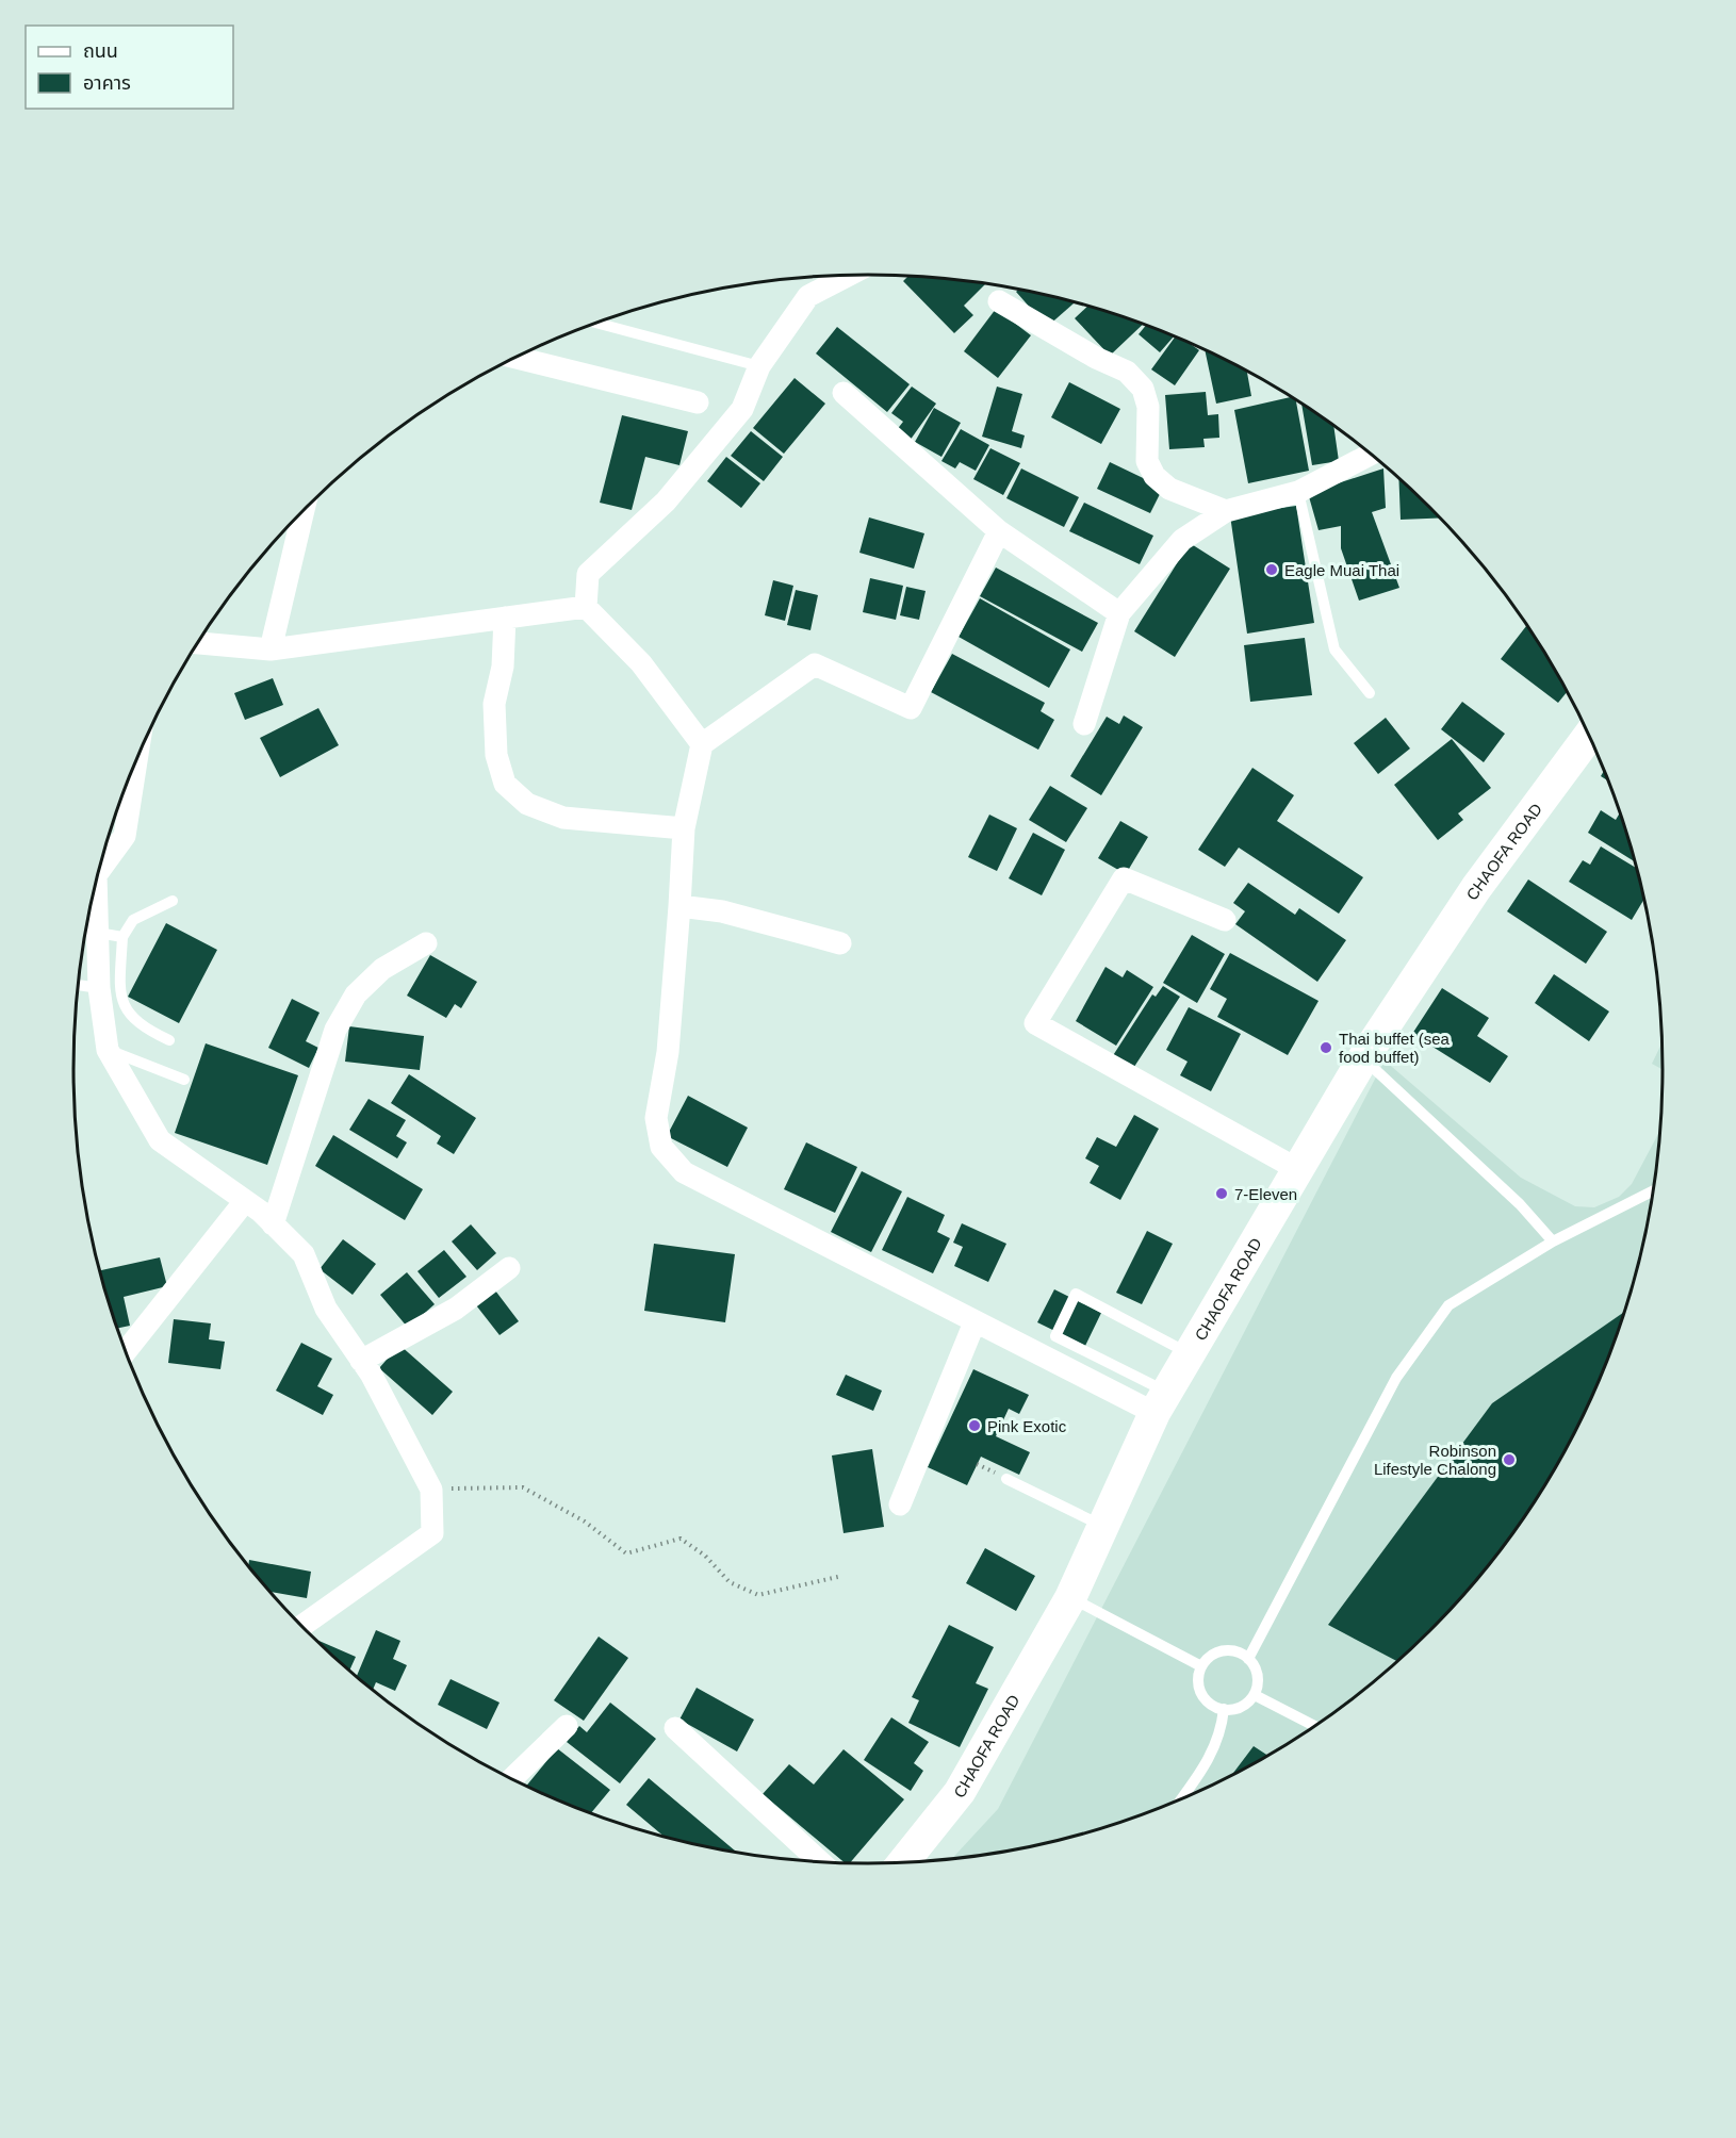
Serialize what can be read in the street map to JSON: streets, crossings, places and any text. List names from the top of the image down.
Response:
{
  "streets": {
    "main road": ["CHAOFA ROAD"]
  },
  "places": [
    "Eagle Muai Thai",
    "Thai buffet (sea food buffet)",
    "7-Eleven",
    "Pink Exotic",
    "Robinson Lifestyle Chalong"
  ],
  "legend": ["ถนน", "อาคาร"]
}
